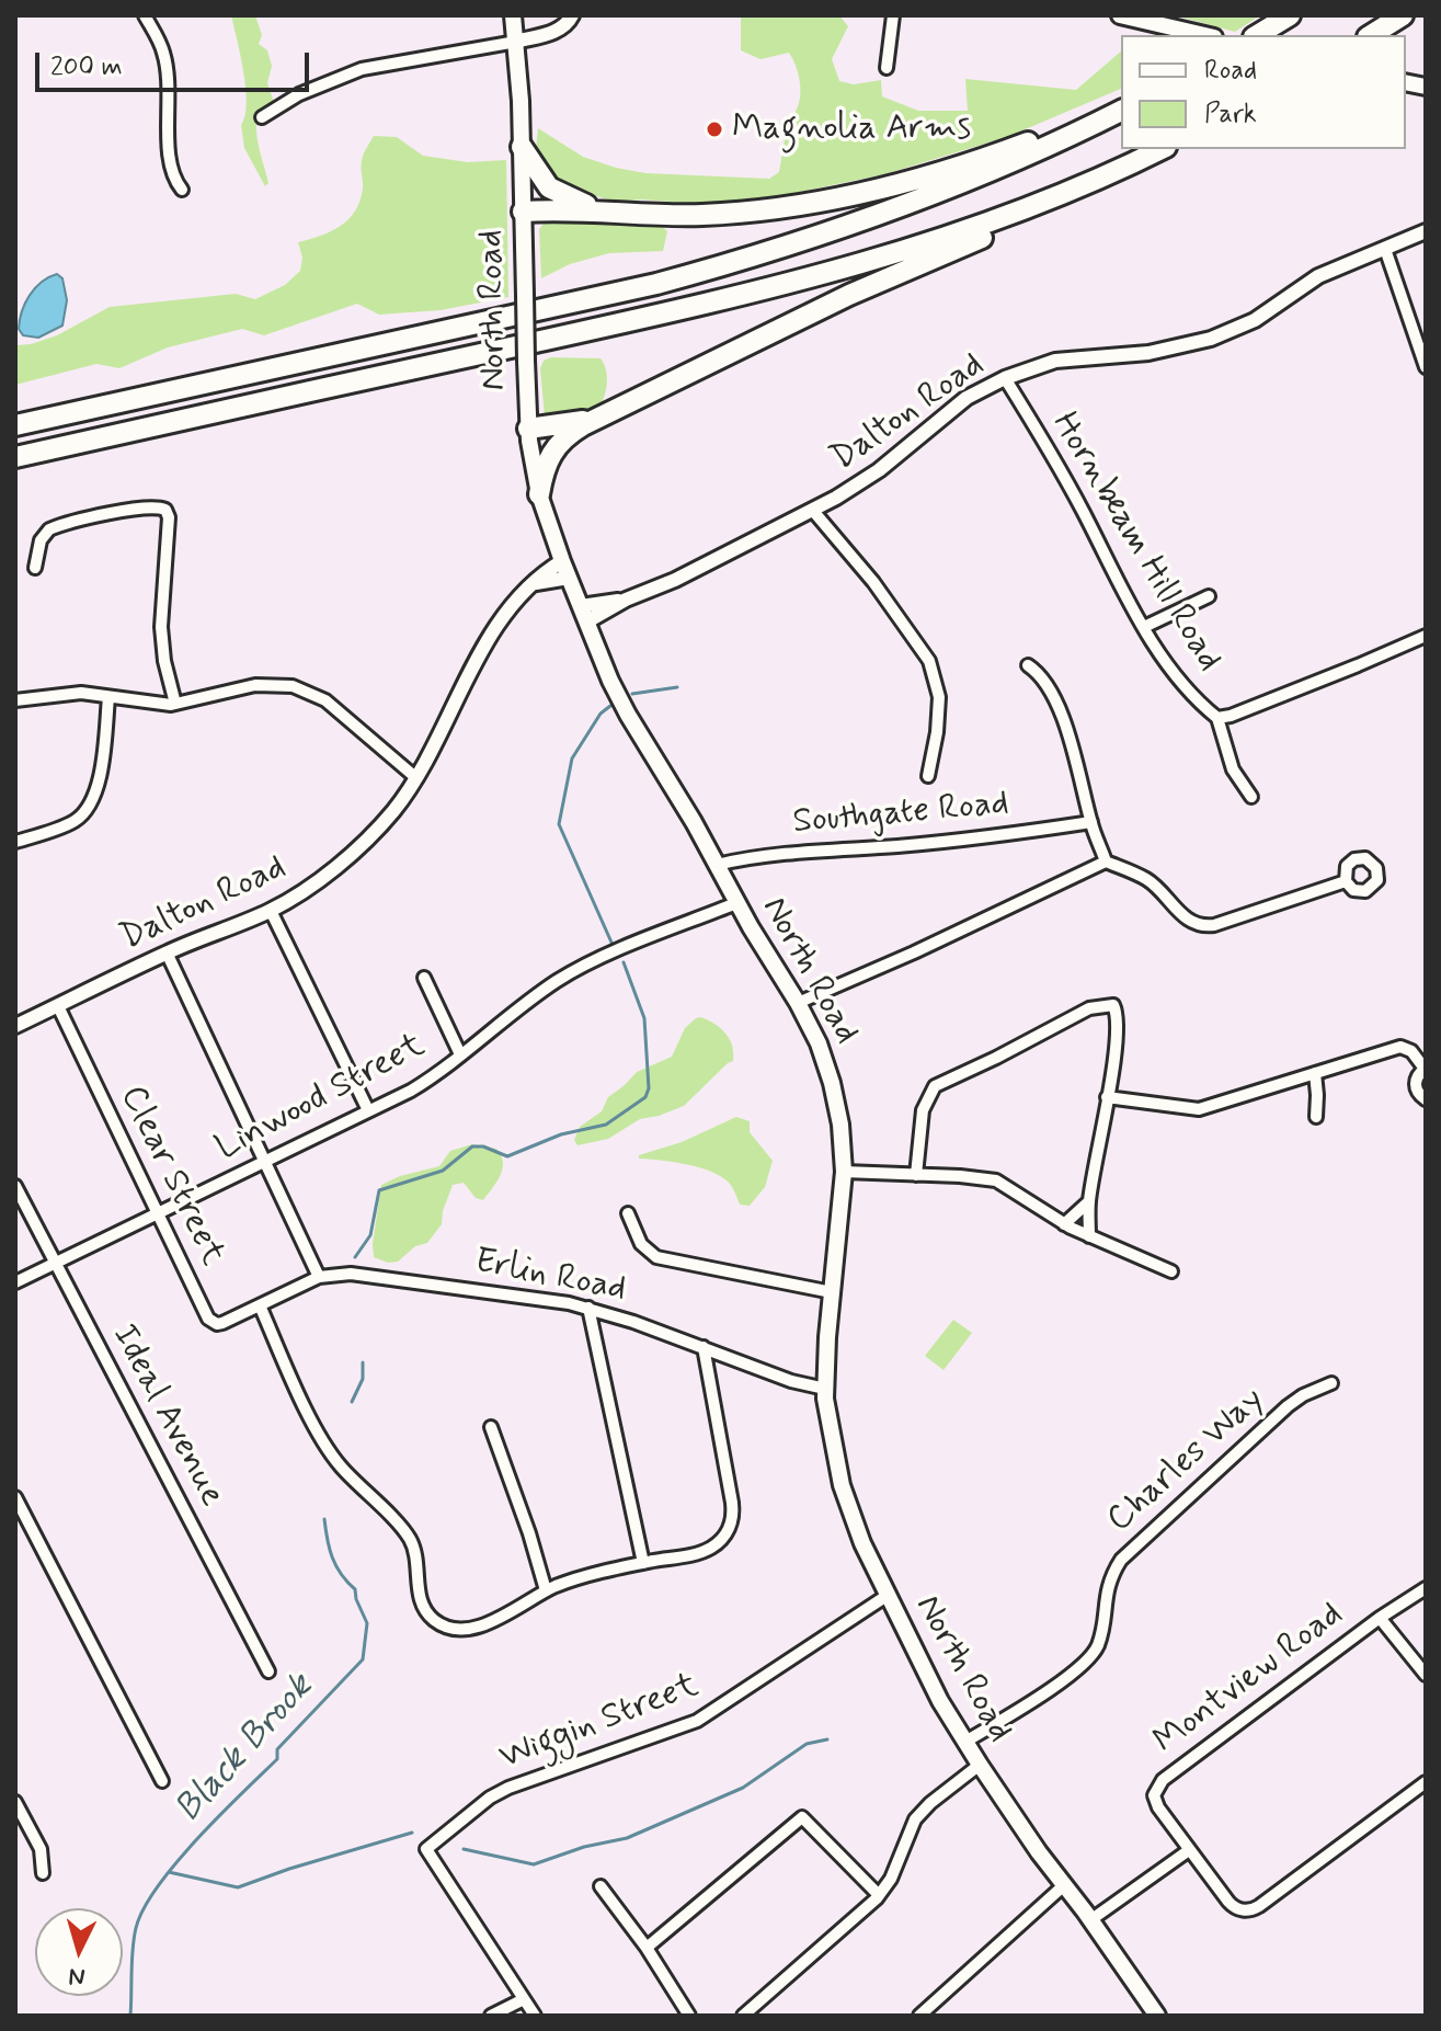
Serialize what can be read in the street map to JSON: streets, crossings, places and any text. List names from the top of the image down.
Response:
{
  "streets": {
    "main road": ["North Road"],
    "street": [
      "Dalton Road",
      "Hornbeam Hill Road",
      "Southgate Road",
      "Linwood Street",
      "Clear Street",
      "Erlin Road",
      "Ideal Avenue",
      "Charles Way",
      "Montview Road",
      "Wiggin Street"
    ]
  },
  "crossings": [
    ["North Road", "Dalton Road"],
    ["North Road", "Southgate Road"],
    ["North Road", "Linwood Street"],
    ["North Road", "Erlin Road"],
    ["North Road", "Charles Way"],
    ["North Road", "Wiggin Street"],
    ["Dalton Road", "Hornbeam Hill Road"],
    ["Dalton Road", "Clear Street"],
    ["Linwood Street", "Clear Street"],
    ["Linwood Street", "Ideal Avenue"],
    ["Clear Street", "Erlin Road"]
  ],
  "water": ["Black Brook"],
  "places": ["Magnolia Arms"],
  "legend": ["Road", "Park"],
  "scale_bar": "200 m",
  "north": "bottom"
}
